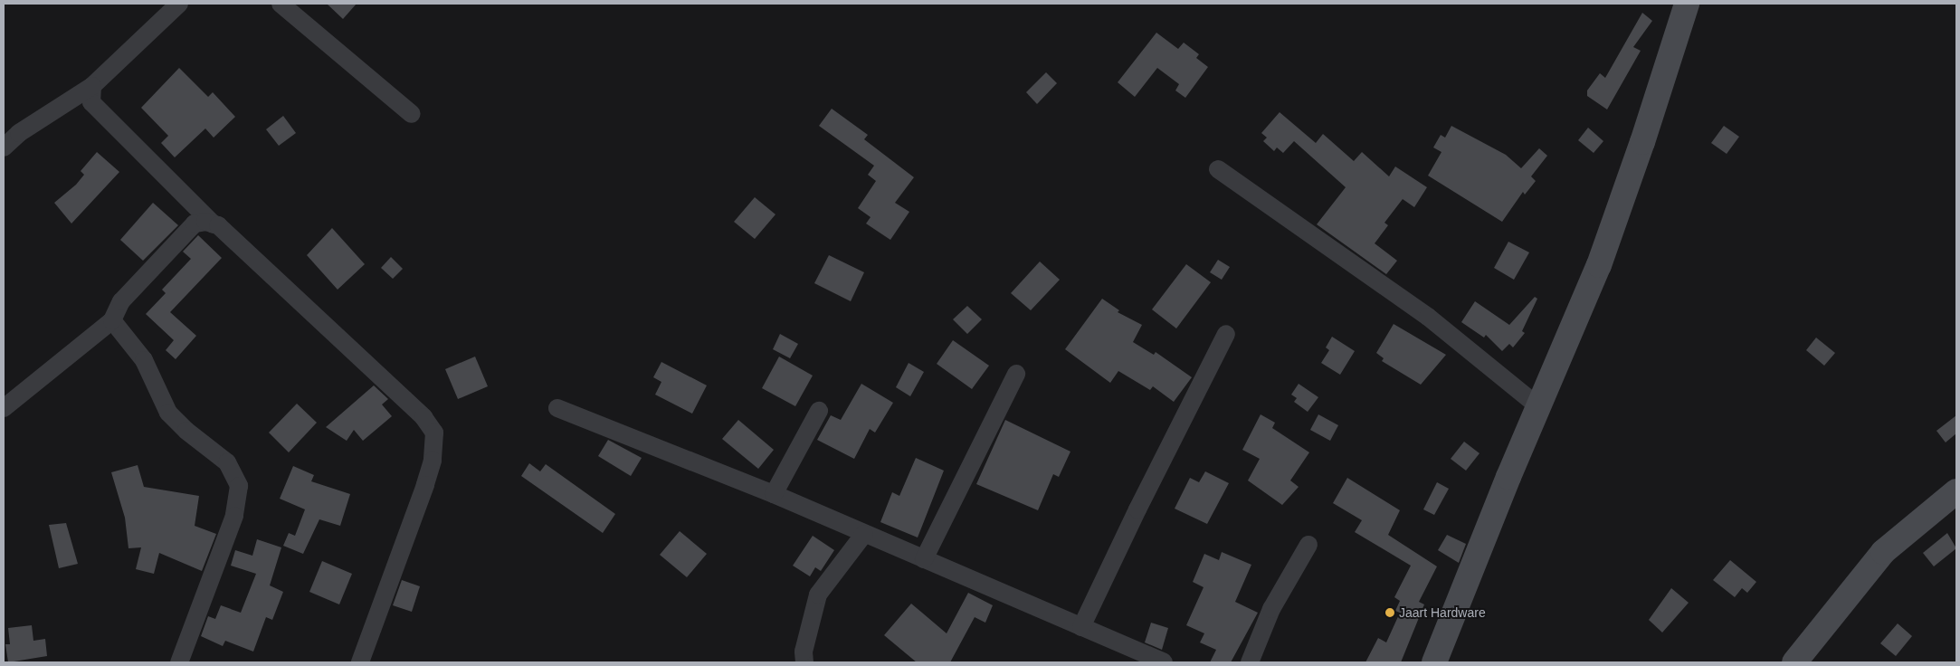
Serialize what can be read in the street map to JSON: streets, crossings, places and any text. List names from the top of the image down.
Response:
{
  "places": ["Jaart Hardware"]
}
